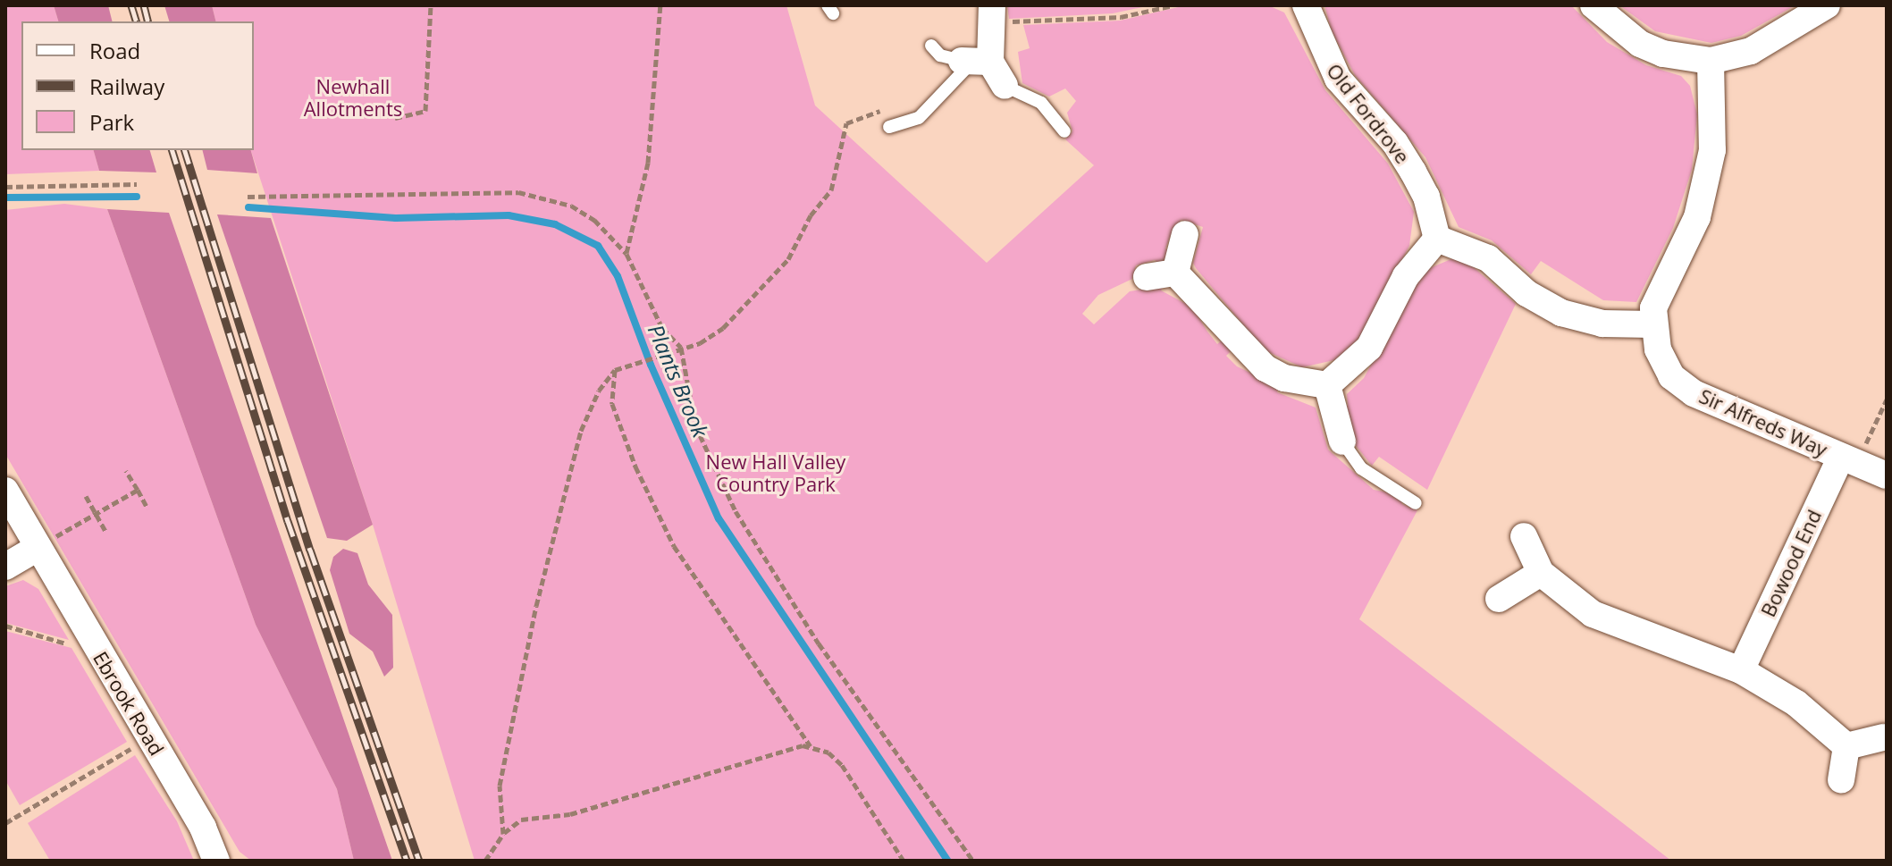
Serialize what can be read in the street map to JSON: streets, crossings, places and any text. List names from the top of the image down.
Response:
{
  "streets": {
    "street": [
      "Old Fordrove",
      "Sir Alfreds Way",
      "Bowood End",
      "Ebrook Road"
    ]
  },
  "crossings": [
    ["Sir Alfreds Way", "Bowood End"]
  ],
  "water": ["Plants Brook"],
  "parks": ["Newhall Allotments", "New Hall Valley Country Park"],
  "legend": ["Road", "Railway", "Park"]
}
